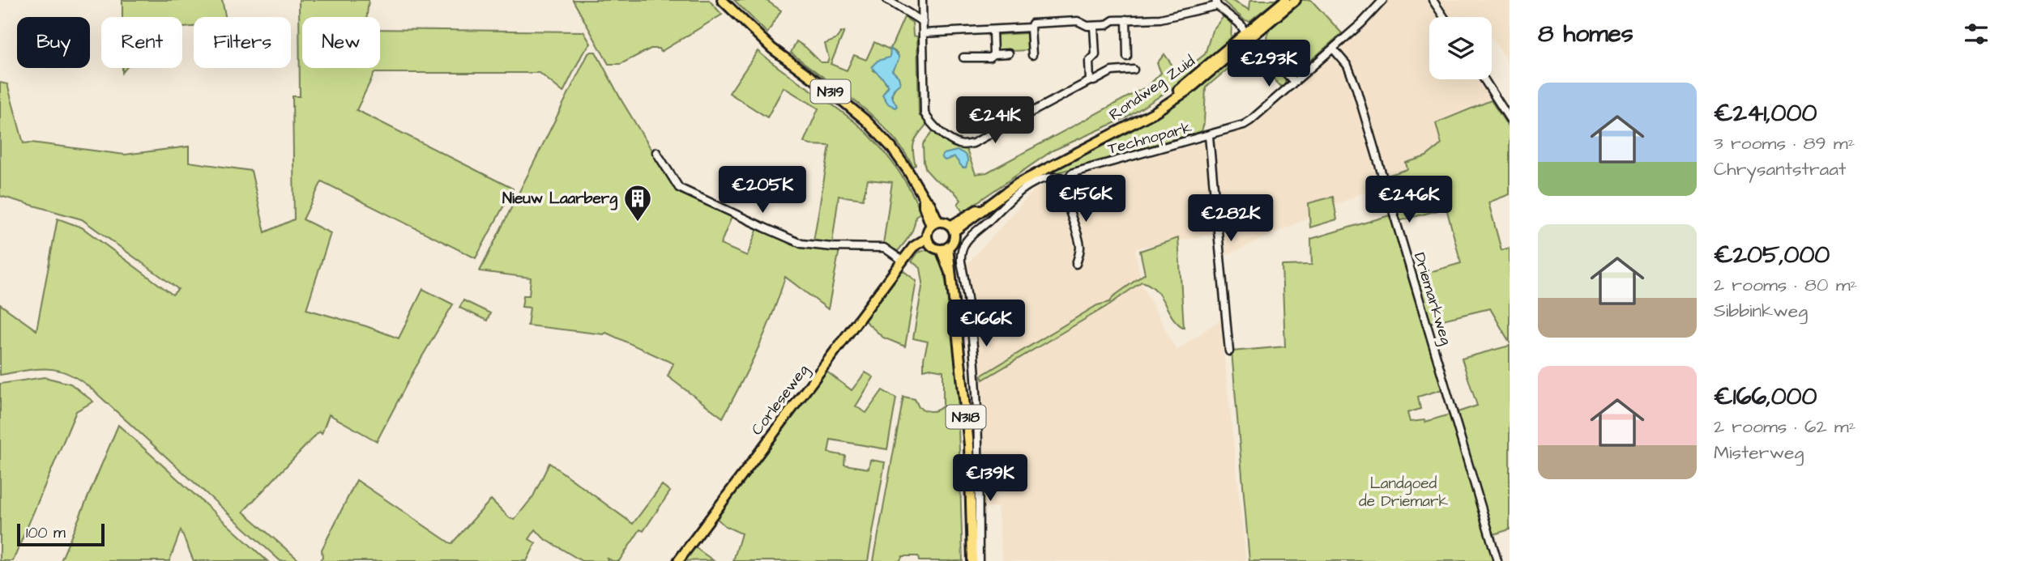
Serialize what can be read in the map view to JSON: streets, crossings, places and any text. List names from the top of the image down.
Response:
{
  "streets": {
    "main road": [
      "Rondweg Zuid",
      "N319",
      "Corleseweg",
      "N318"
    ],
    "street": ["Technopark", "Driemarkweg"]
  },
  "crossings": [
    ["Rondweg Zuid", "N319"],
    ["Rondweg Zuid", "Corleseweg"],
    ["Rondweg Zuid", "N318"],
    ["N319", "Corleseweg"],
    ["N319", "N318"],
    ["Technopark", "Driemarkweg"],
    ["Corleseweg", "N318"]
  ],
  "parks": ["Landgoed de Driemark"],
  "places": {
    "building": ["Nieuw Laarberg"]
  },
  "scale_bar": "100 m",
  "page": {
    "heading": "8 homes",
    "chip": [
      "Buy",
      "Rent",
      "Filters",
      "New"
    ],
    "price": [
      "€293K",
      "€241K",
      "€205K",
      "€156K",
      "€246K",
      "€282K",
      "€166K",
      "€139K"
    ],
    "list": [
      {
        "name": "€241,000",
        "note": "3 rooms · 89 m² · Chrysantstraat"
      },
      {
        "name": "€205,000",
        "note": "2 rooms · 80 m² · Sibbinkweg"
      },
      {
        "name": "€166,000",
        "note": "2 rooms · 62 m² · Misterweg"
      }
    ],
    "scale": "100 m"
  }
}
